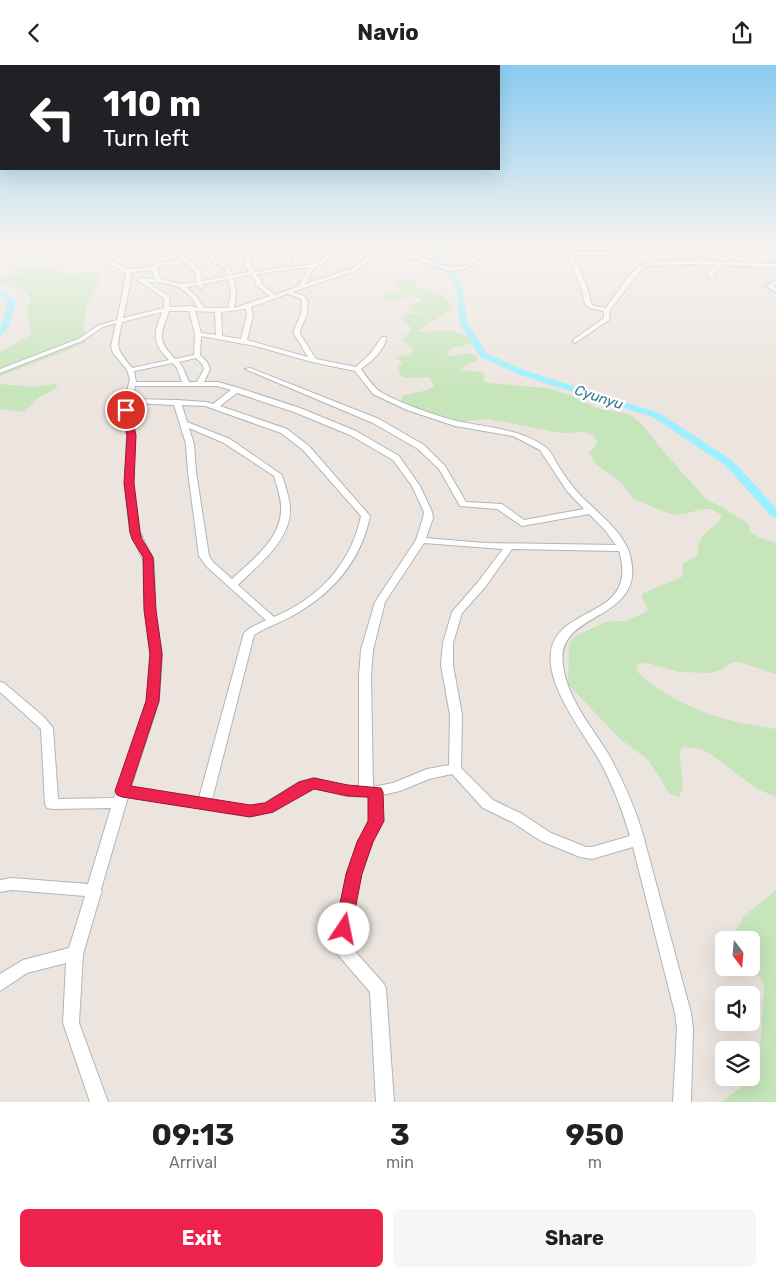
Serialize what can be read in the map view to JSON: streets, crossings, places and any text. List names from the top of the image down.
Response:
{
  "water": ["Cyunyu"],
  "north": "bottom",
  "page": {
    "header": "Navio",
    "turn": ["110 m", "Turn left"],
    "eta": [
      "09:13",
      "Arrival",
      "3",
      "min",
      "950",
      "m"
    ],
    "buttons": ["Exit", "Share"]
  }
}
